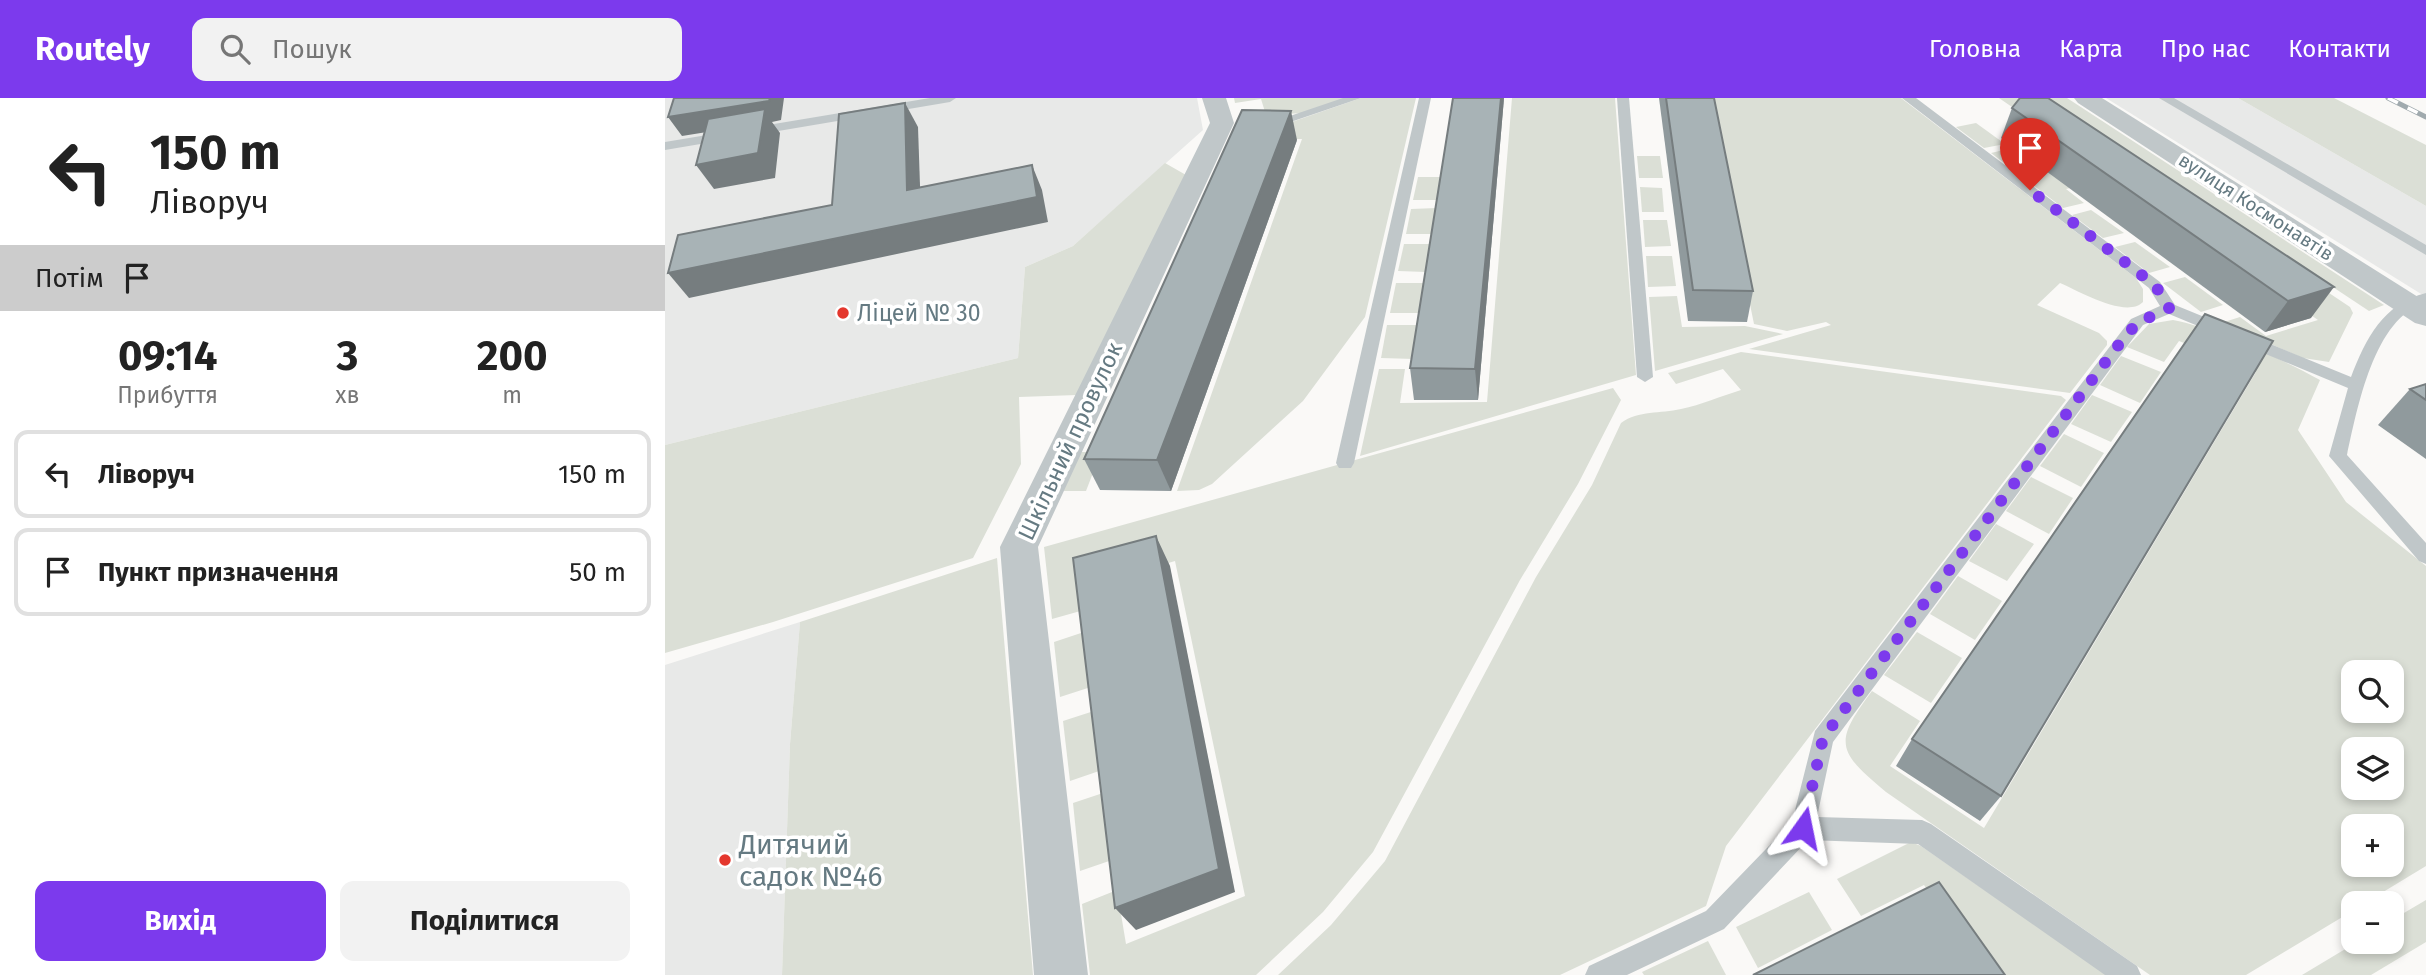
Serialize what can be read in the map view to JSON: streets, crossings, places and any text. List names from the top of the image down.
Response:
{
  "streets": {
    "street": ["вулиця Космонавтів", "Шкільний провулок"]
  },
  "places": ["Ліцей № 30", "Дитячий садок №46"],
  "page": {
    "header": "Routely",
    "search": "Пошук",
    "nav": [
      "Головна",
      "Карта",
      "Про нас",
      "Контакти"
    ],
    "turn": ["150 m", "Ліворуч"],
    "then": "Потім",
    "eta": [
      "09:14",
      "Прибуття",
      "3",
      "хв",
      "200",
      "m"
    ],
    "list": [
      {
        "name": "Ліворуч",
        "value": "150 m"
      },
      {
        "name": "Пункт призначення",
        "value": "50 m"
      }
    ],
    "map_buttons": ["+", "−"],
    "buttons": ["Вихід", "Поділитися"]
  }
}
